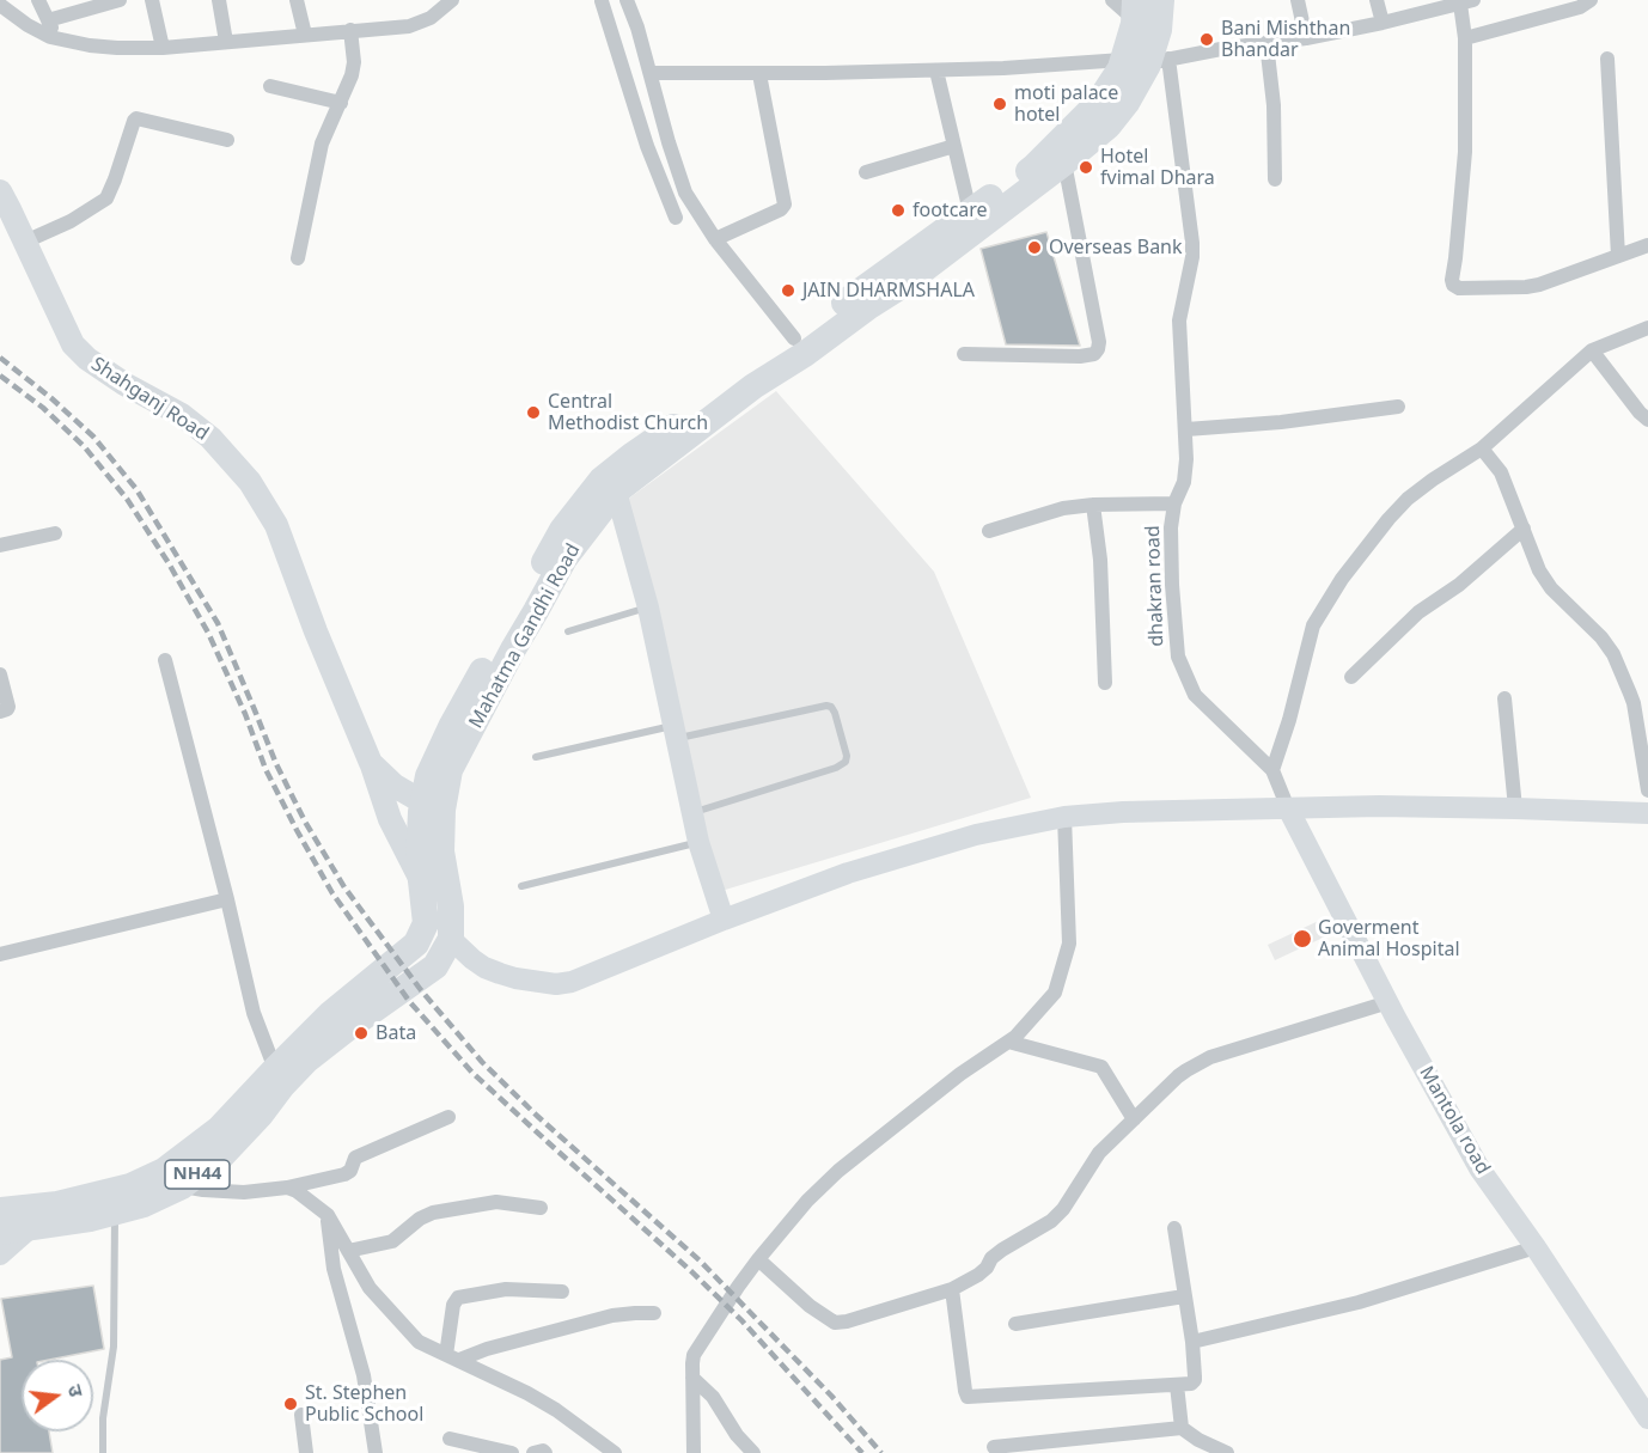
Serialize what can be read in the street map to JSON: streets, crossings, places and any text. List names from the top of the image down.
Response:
{
  "streets": {
    "highway": ["Mahatma Gandhi Road", "NH44"],
    "main road": ["Shahganj Road"],
    "street": ["dhakran road", "Mantola road"]
  },
  "crossings": [
    ["Shahganj Road", "Mahatma Gandhi Road"],
    ["dhakran road", "Mahatma Gandhi Road"]
  ],
  "places": [
    "Bani Mishthan Bhandar",
    "moti palace hotel",
    "Hotel fvimal Dhara",
    "footcare",
    "Overseas Bank",
    "JAIN DHARMSHALA",
    "Central Methodist Church",
    "Goverment Animal Hospital",
    "Bata",
    "St. Stephen Public School"
  ],
  "north": "right"
}
